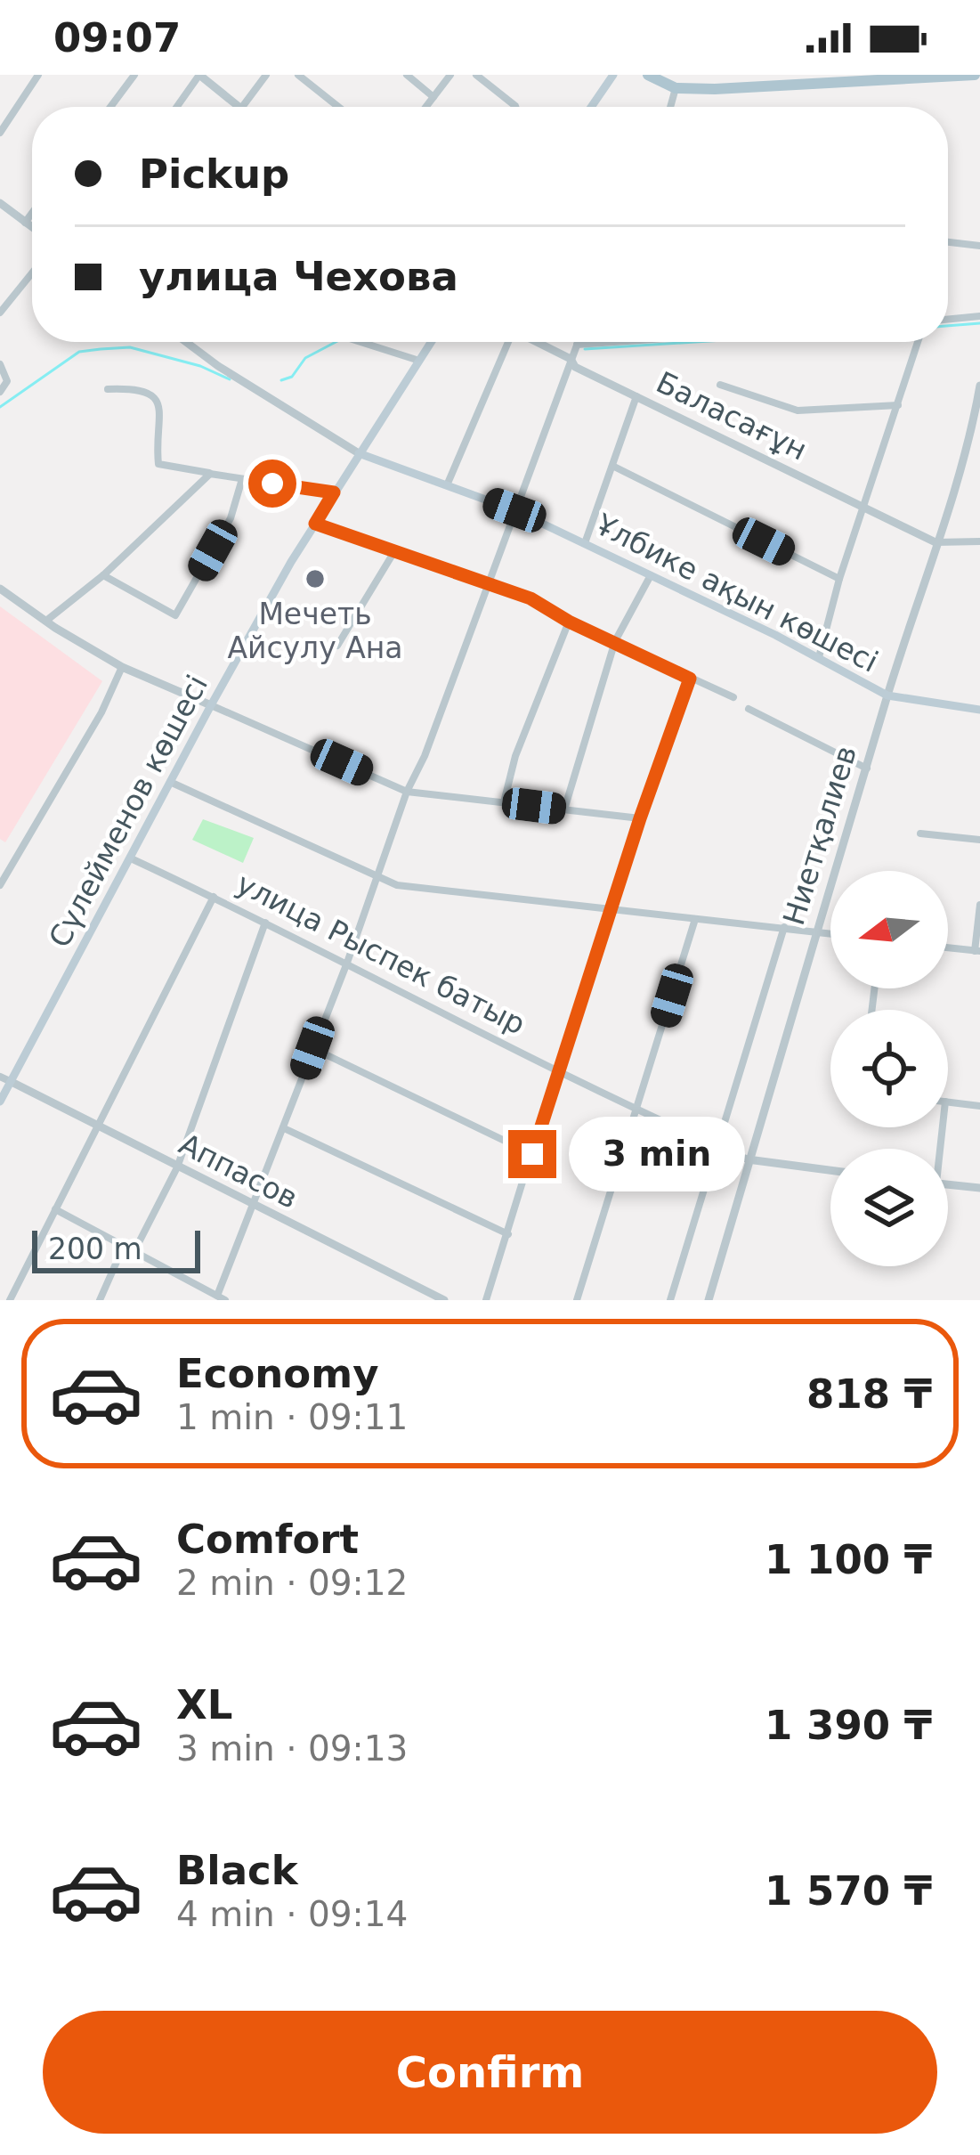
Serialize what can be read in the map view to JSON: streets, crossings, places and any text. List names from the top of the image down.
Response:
{
  "streets": {
    "main road": ["Ұлбике ақын көшесі", "Сүлейменов көшесі"],
    "street": [
      "Баласағұн",
      "Ниетқалиев",
      "улица Рыспек батыр",
      "Аппасов"
    ]
  },
  "crossings": [
    ["Баласағұн", "Ниетқалиев"],
    ["Ұлбике ақын көшесі", "Сүлейменов көшесі"],
    ["Ұлбике ақын көшесі", "Ниетқалиев"],
    ["Сүлейменов көшесі", "улица Рыспек батыр"],
    ["Сүлейменов көшесі", "Аппасов"],
    ["Ниетқалиев", "улица Рыспек батыр"]
  ],
  "places": ["Мечеть Айсулу Ана"],
  "scale_bar": "200 m",
  "north": "left",
  "page": {
    "status": "09:07",
    "banner": ["Pickup", "улица Чехова"],
    "bubble": "3 min",
    "scale": "200 m",
    "list": [
      {
        "name": "Economy",
        "note": "1 min · 09:11",
        "value": "818 ₸"
      },
      {
        "name": "Comfort",
        "note": "2 min · 09:12",
        "value": "1 100 ₸"
      },
      {
        "name": "XL",
        "note": "3 min · 09:13",
        "value": "1 390 ₸"
      },
      {
        "name": "Black",
        "note": "4 min · 09:14",
        "value": "1 570 ₸"
      }
    ],
    "buttons": "Confirm"
  }
}
